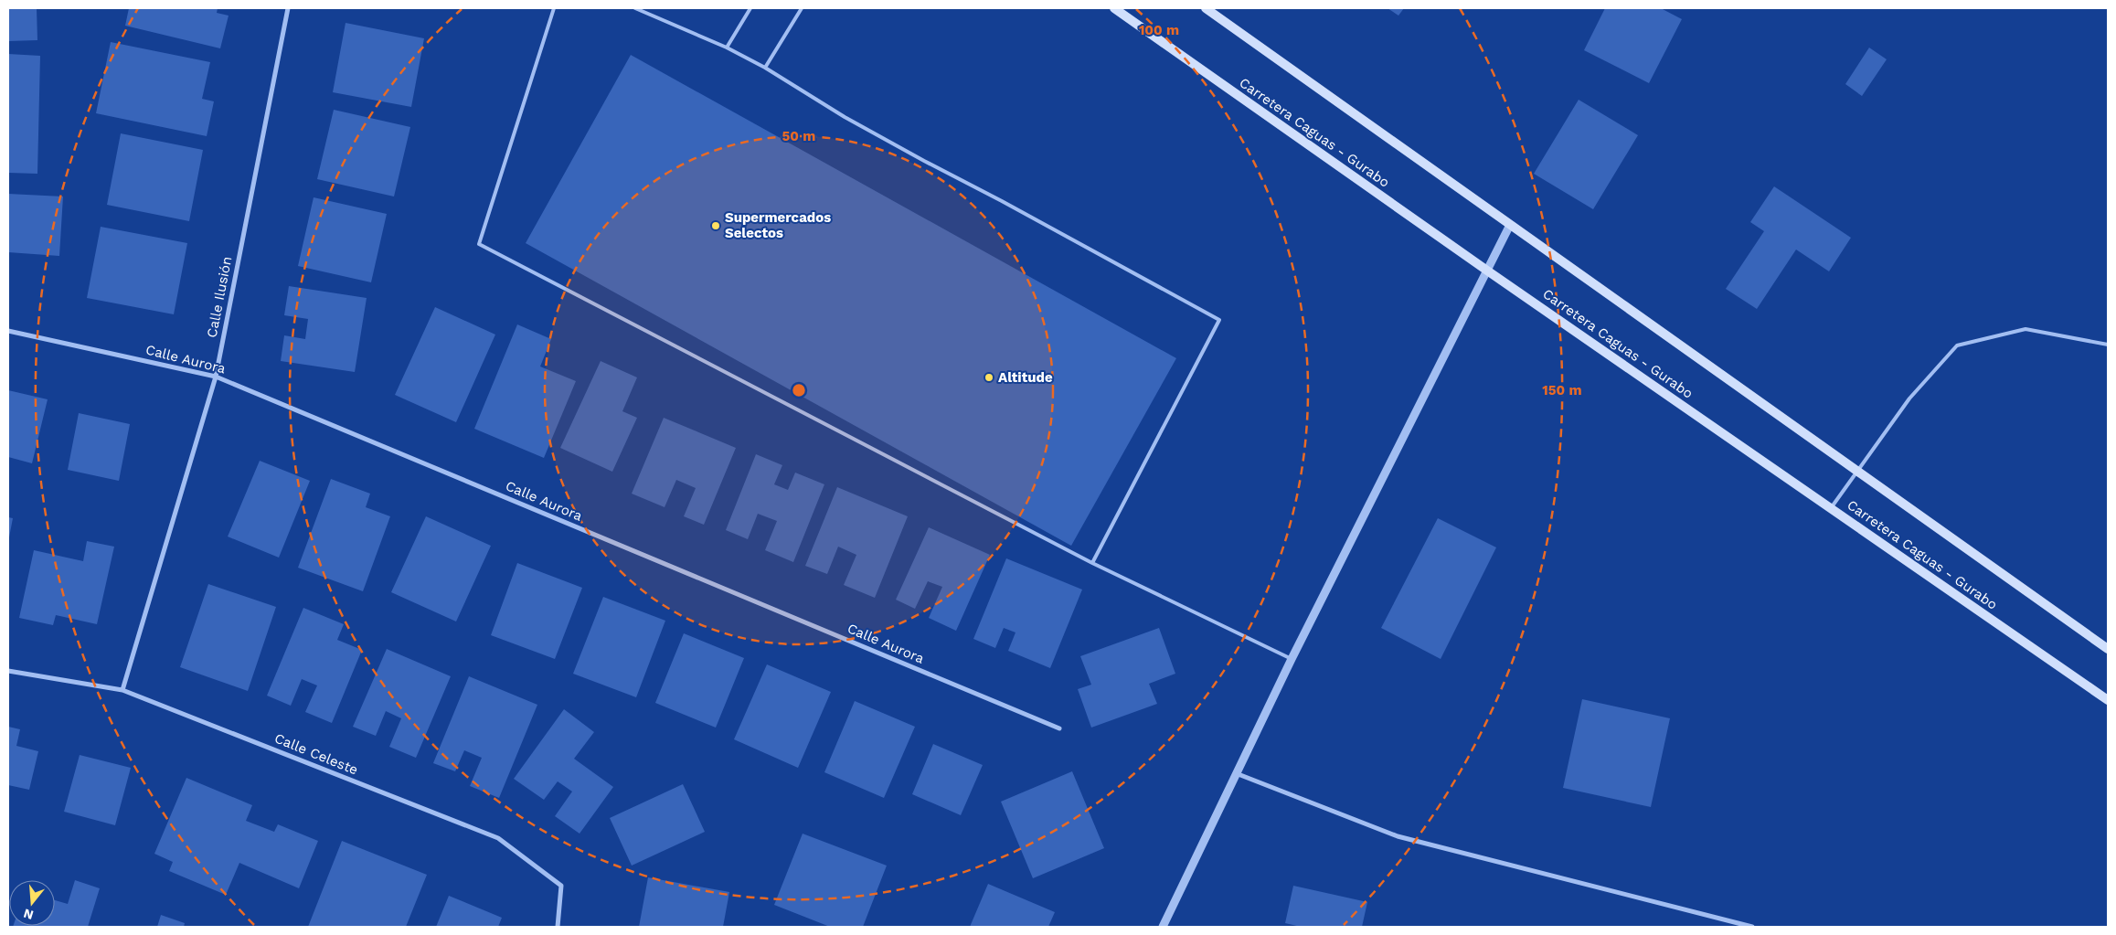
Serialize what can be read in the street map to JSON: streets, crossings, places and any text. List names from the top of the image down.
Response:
{
  "streets": {
    "main road": ["Carretera Caguas - Gurabo"],
    "street": ["Calle Ilusión", "Calle Aurora", "Calle Celeste"]
  },
  "crossings": [
    ["Calle Ilusión", "Calle Aurora"],
    ["Calle Ilusión", "Calle Celeste"]
  ],
  "places": ["Supermercados Selectos", "Altitude"],
  "north": "bottom",
  "rings": ["100 m", "50 m", "150 m"]
}
